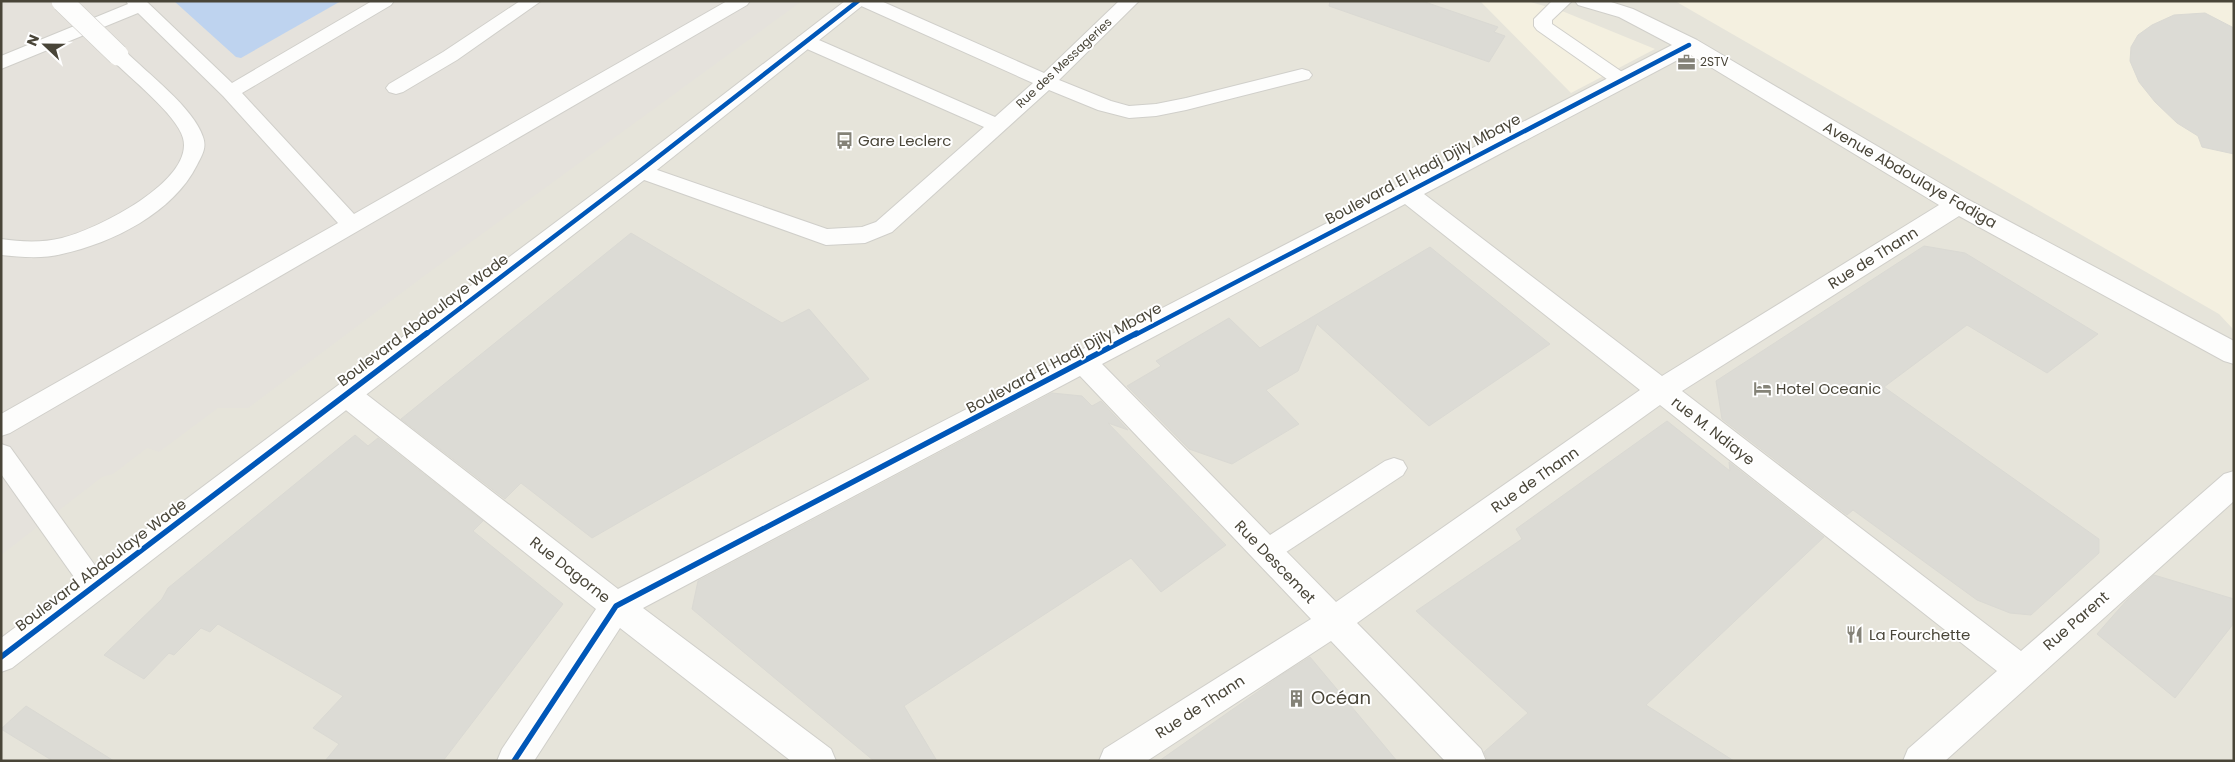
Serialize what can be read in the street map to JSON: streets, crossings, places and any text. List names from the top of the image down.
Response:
{
  "streets": {
    "street": [
      "Boulevard El Hadj Djily Mbaye",
      "Avenue Abdoulaye Fadiga",
      "Rue de Thann",
      "Boulevard Abdoulaye Wade",
      "rue M. Ndiaye",
      "Rue Descemet",
      "Rue Dagorne",
      "Rue Parent"
    ],
    "lane": ["Rue des Messageries"]
  },
  "crossings": [
    ["Rue des Messageries", "Boulevard Abdoulaye Wade"],
    ["Boulevard El Hadj Djily Mbaye", "Avenue Abdoulaye Fadiga"],
    ["Boulevard El Hadj Djily Mbaye", "rue M. Ndiaye"],
    ["Boulevard El Hadj Djily Mbaye", "Rue Descemet"],
    ["Boulevard El Hadj Djily Mbaye", "Rue Dagorne"],
    ["Avenue Abdoulaye Fadiga", "Rue de Thann"],
    ["Rue de Thann", "rue M. Ndiaye"],
    ["Rue de Thann", "Rue Descemet"],
    ["Boulevard Abdoulaye Wade", "Rue Dagorne"],
    ["rue M. Ndiaye", "Rue Parent"]
  ],
  "places": {
    "office": ["2STV"],
    "bus stop": ["Gare Leclerc"],
    "hotel": ["Hotel Oceanic"],
    "restaurant": ["La Fourchette"],
    "building": ["Océan"]
  },
  "north": "left"
}
